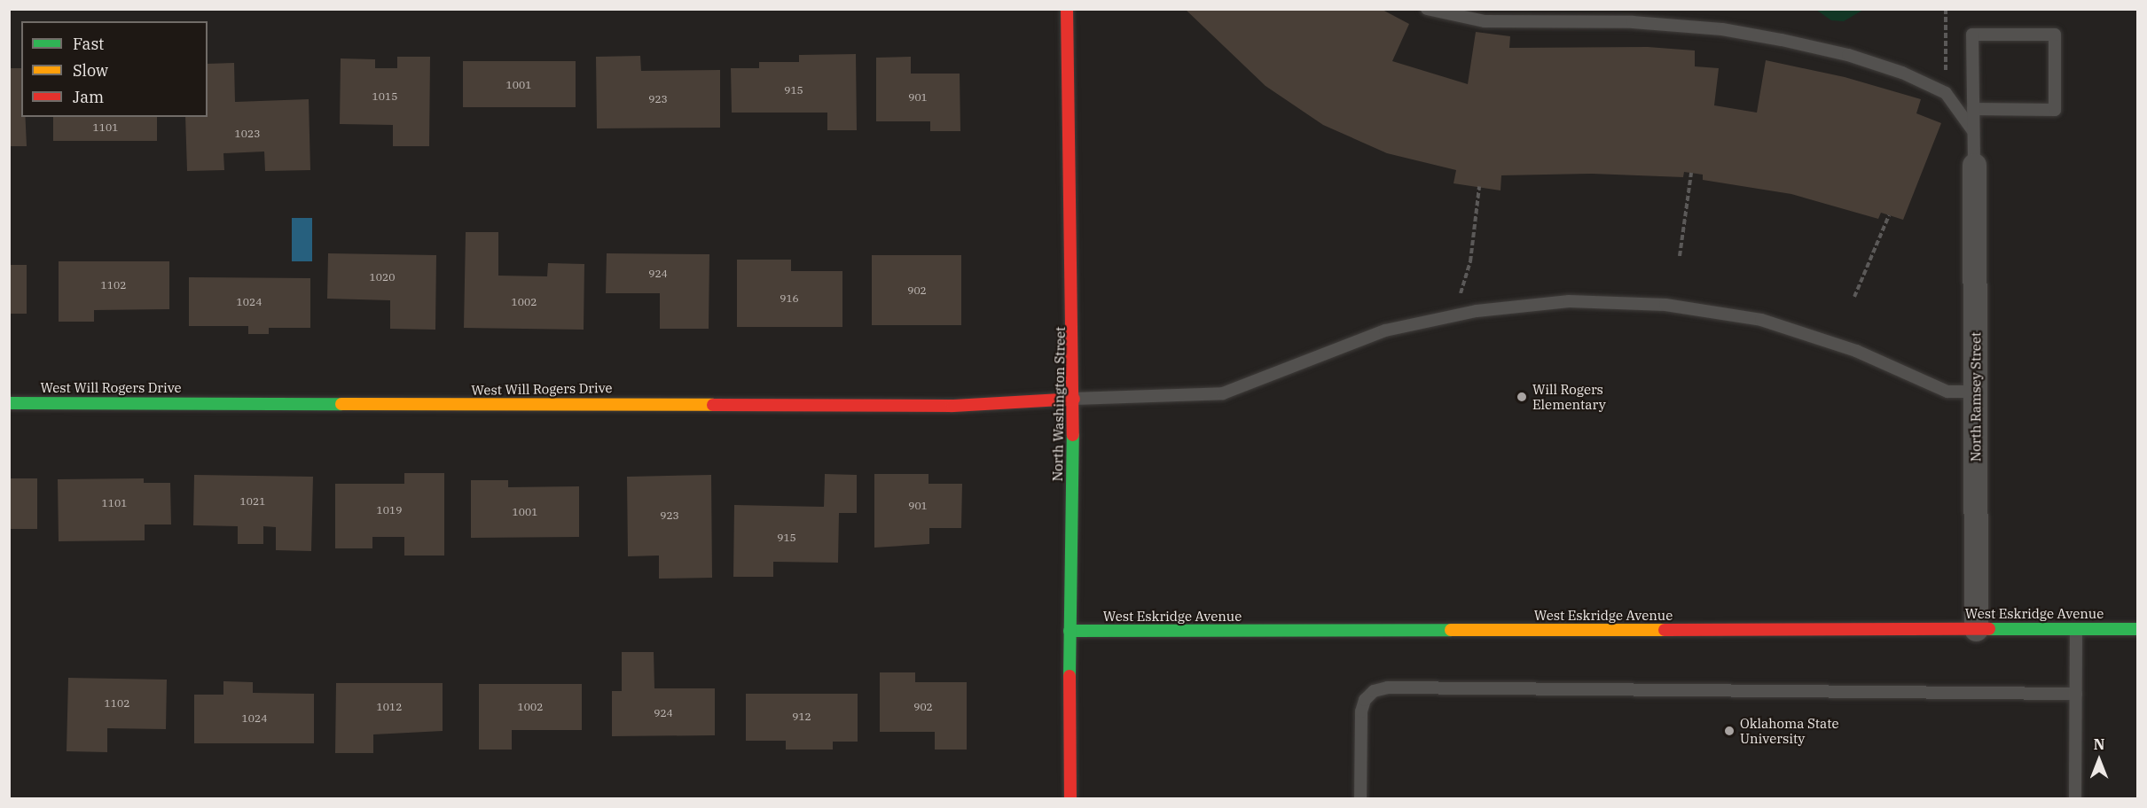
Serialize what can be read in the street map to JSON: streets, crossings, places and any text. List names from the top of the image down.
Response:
{
  "streets": {
    "street": [
      "West Will Rogers Drive",
      "North Ramsey Street",
      "North Washington Street",
      "West Eskridge Avenue"
    ]
  },
  "crossings": [
    ["West Will Rogers Drive", "North Washington Street"],
    ["North Ramsey Street", "West Eskridge Avenue"],
    ["North Washington Street", "West Eskridge Avenue"]
  ],
  "places": ["Will Rogers Elementary", "Oklahoma State University"],
  "house_numbers": [
    "1001",
    "915",
    "1015",
    "901",
    "923",
    "1101",
    "1023",
    "924",
    "1020",
    "1102",
    "902",
    "916",
    "1024",
    "1002",
    "1021",
    "1101",
    "901",
    "1019",
    "1001",
    "923",
    "915",
    "1102",
    "1012",
    "1002",
    "902",
    "924",
    "912",
    "1024"
  ],
  "legend": ["Fast", "Slow", "Jam"],
  "north": "top"
}
